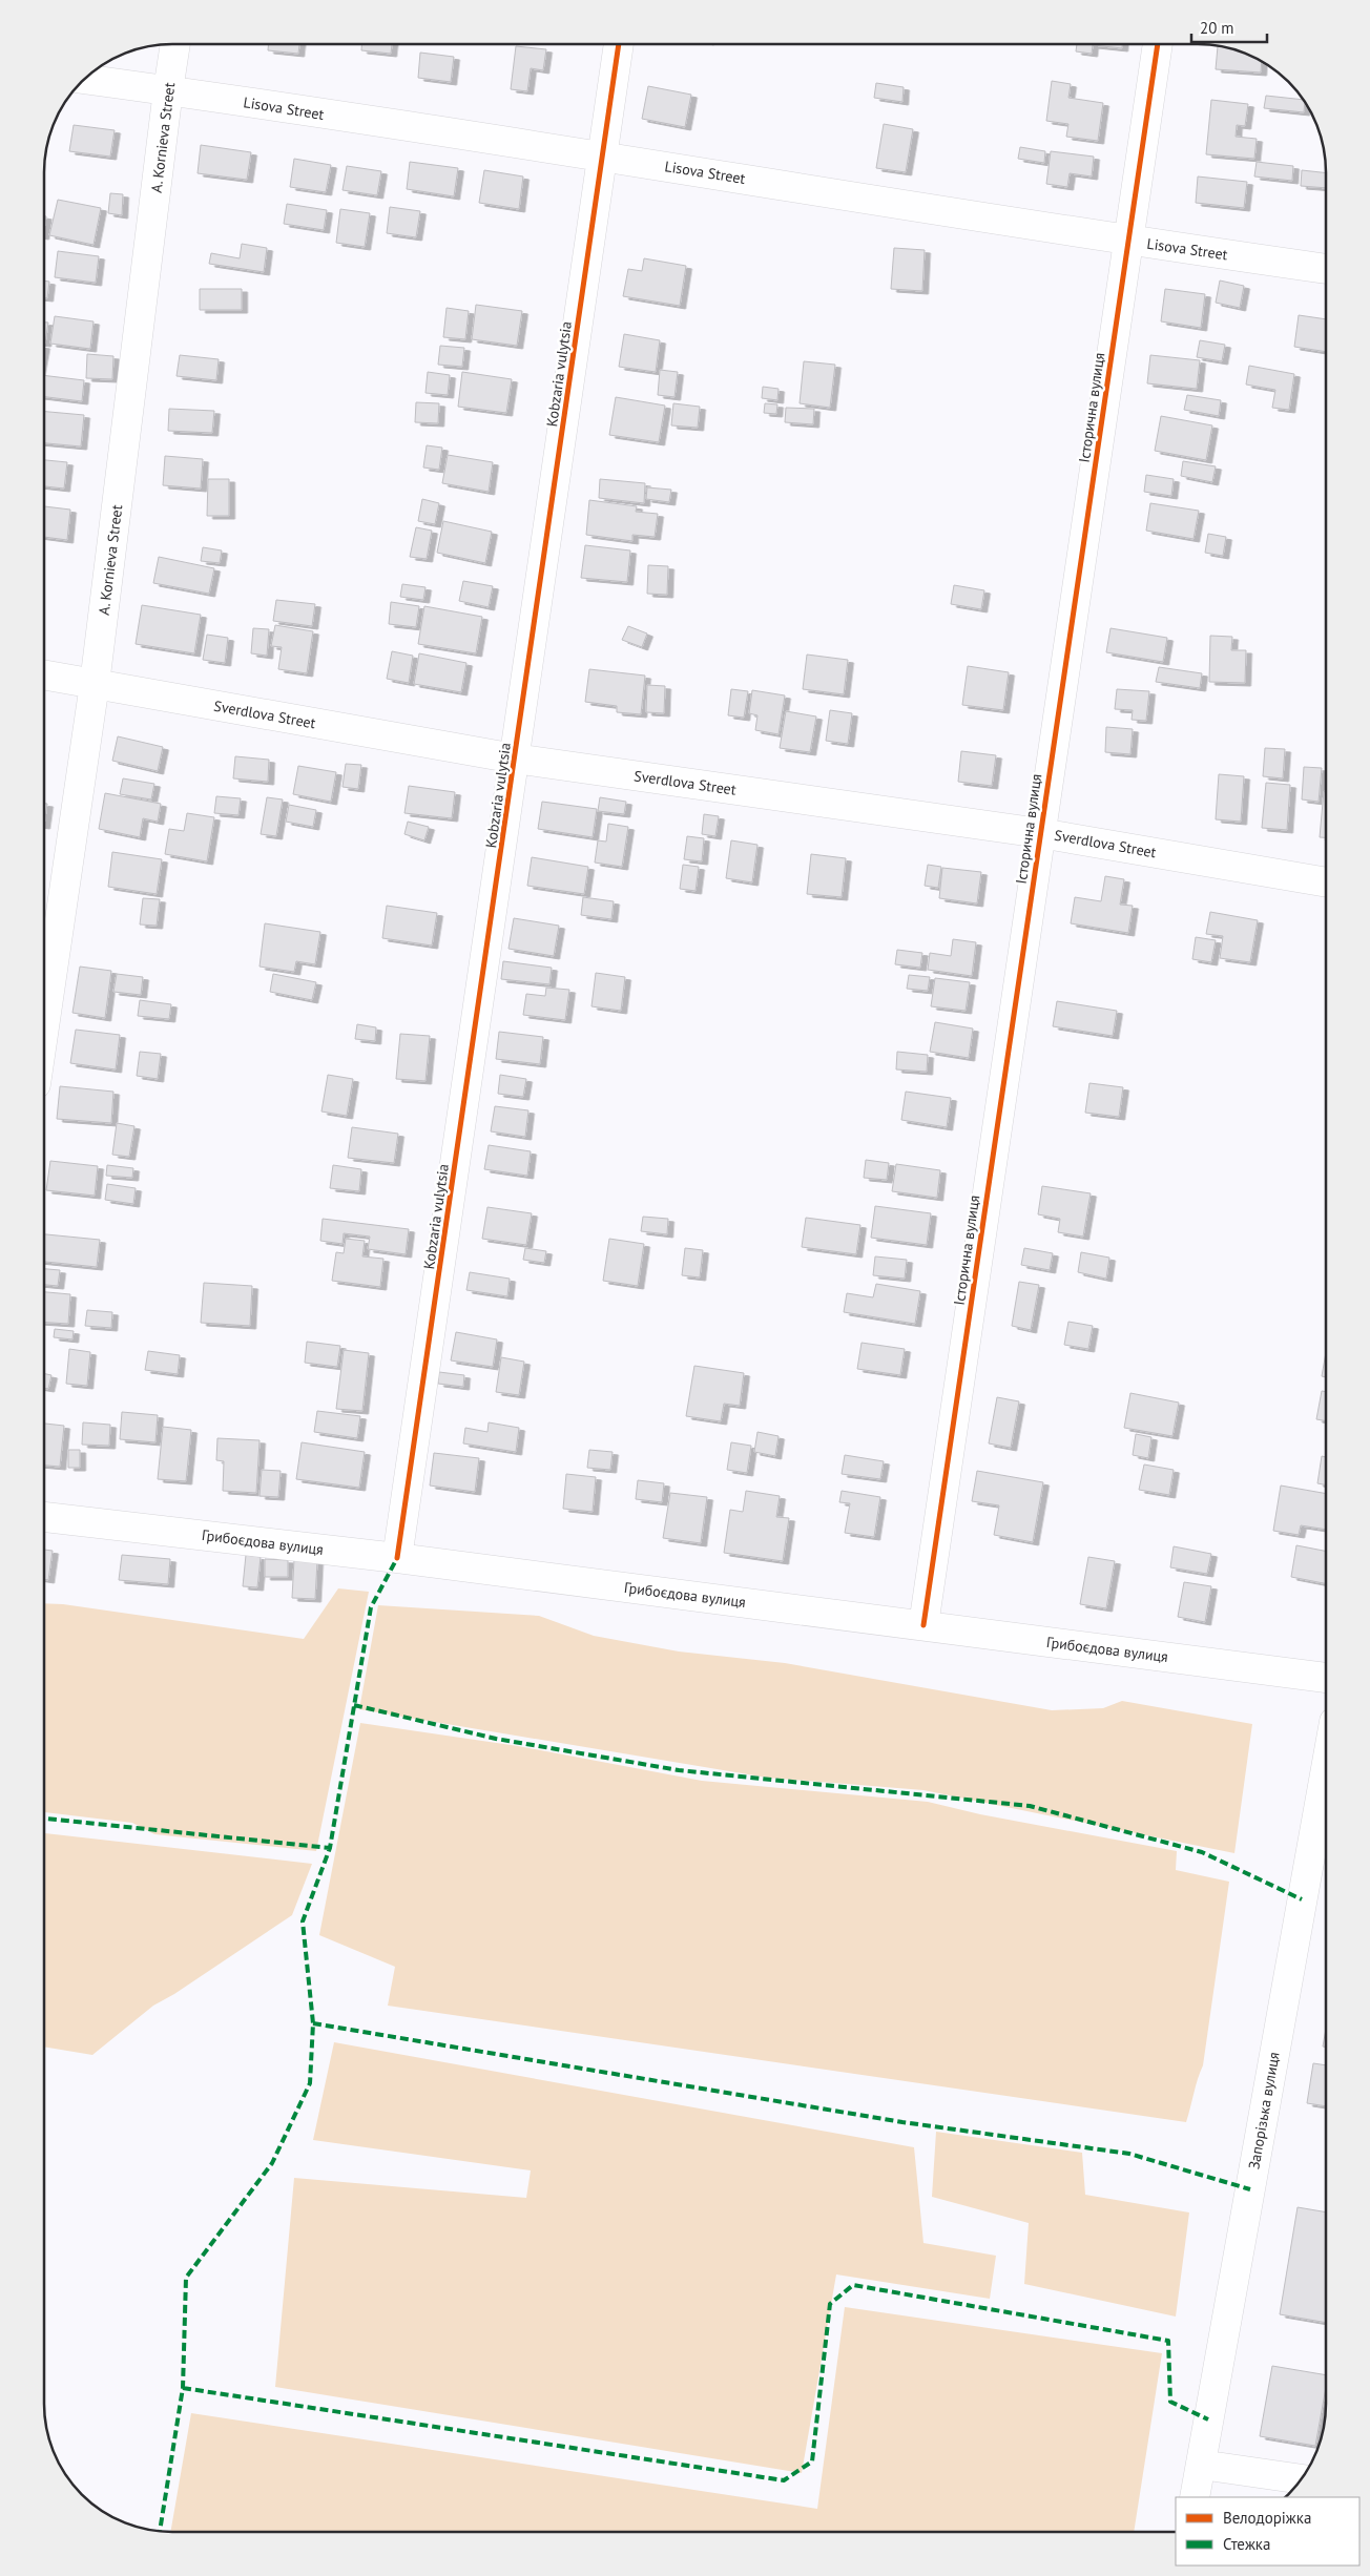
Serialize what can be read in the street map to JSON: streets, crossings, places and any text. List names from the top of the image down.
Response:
{
  "streets": {
    "street": [
      "Lisova Street",
      "A. Kornieva Street",
      "Kobzaria vulytsia",
      "Історична вулиця",
      "Sverdlova Street",
      "Грибоєдова вулиця",
      "Запорізька вулиця"
    ]
  },
  "crossings": [
    ["Lisova Street", "A. Kornieva Street"],
    ["Lisova Street", "Kobzaria vulytsia"],
    ["Lisova Street", "Історична вулиця"],
    ["A. Kornieva Street", "Sverdlova Street"],
    ["Kobzaria vulytsia", "Sverdlova Street"],
    ["Kobzaria vulytsia", "Грибоєдова вулиця"],
    ["Історична вулиця", "Sverdlova Street"],
    ["Історична вулиця", "Грибоєдова вулиця"]
  ],
  "legend": ["Велодоріжка", "Стежка"],
  "scale_bar": "20 m"
}
